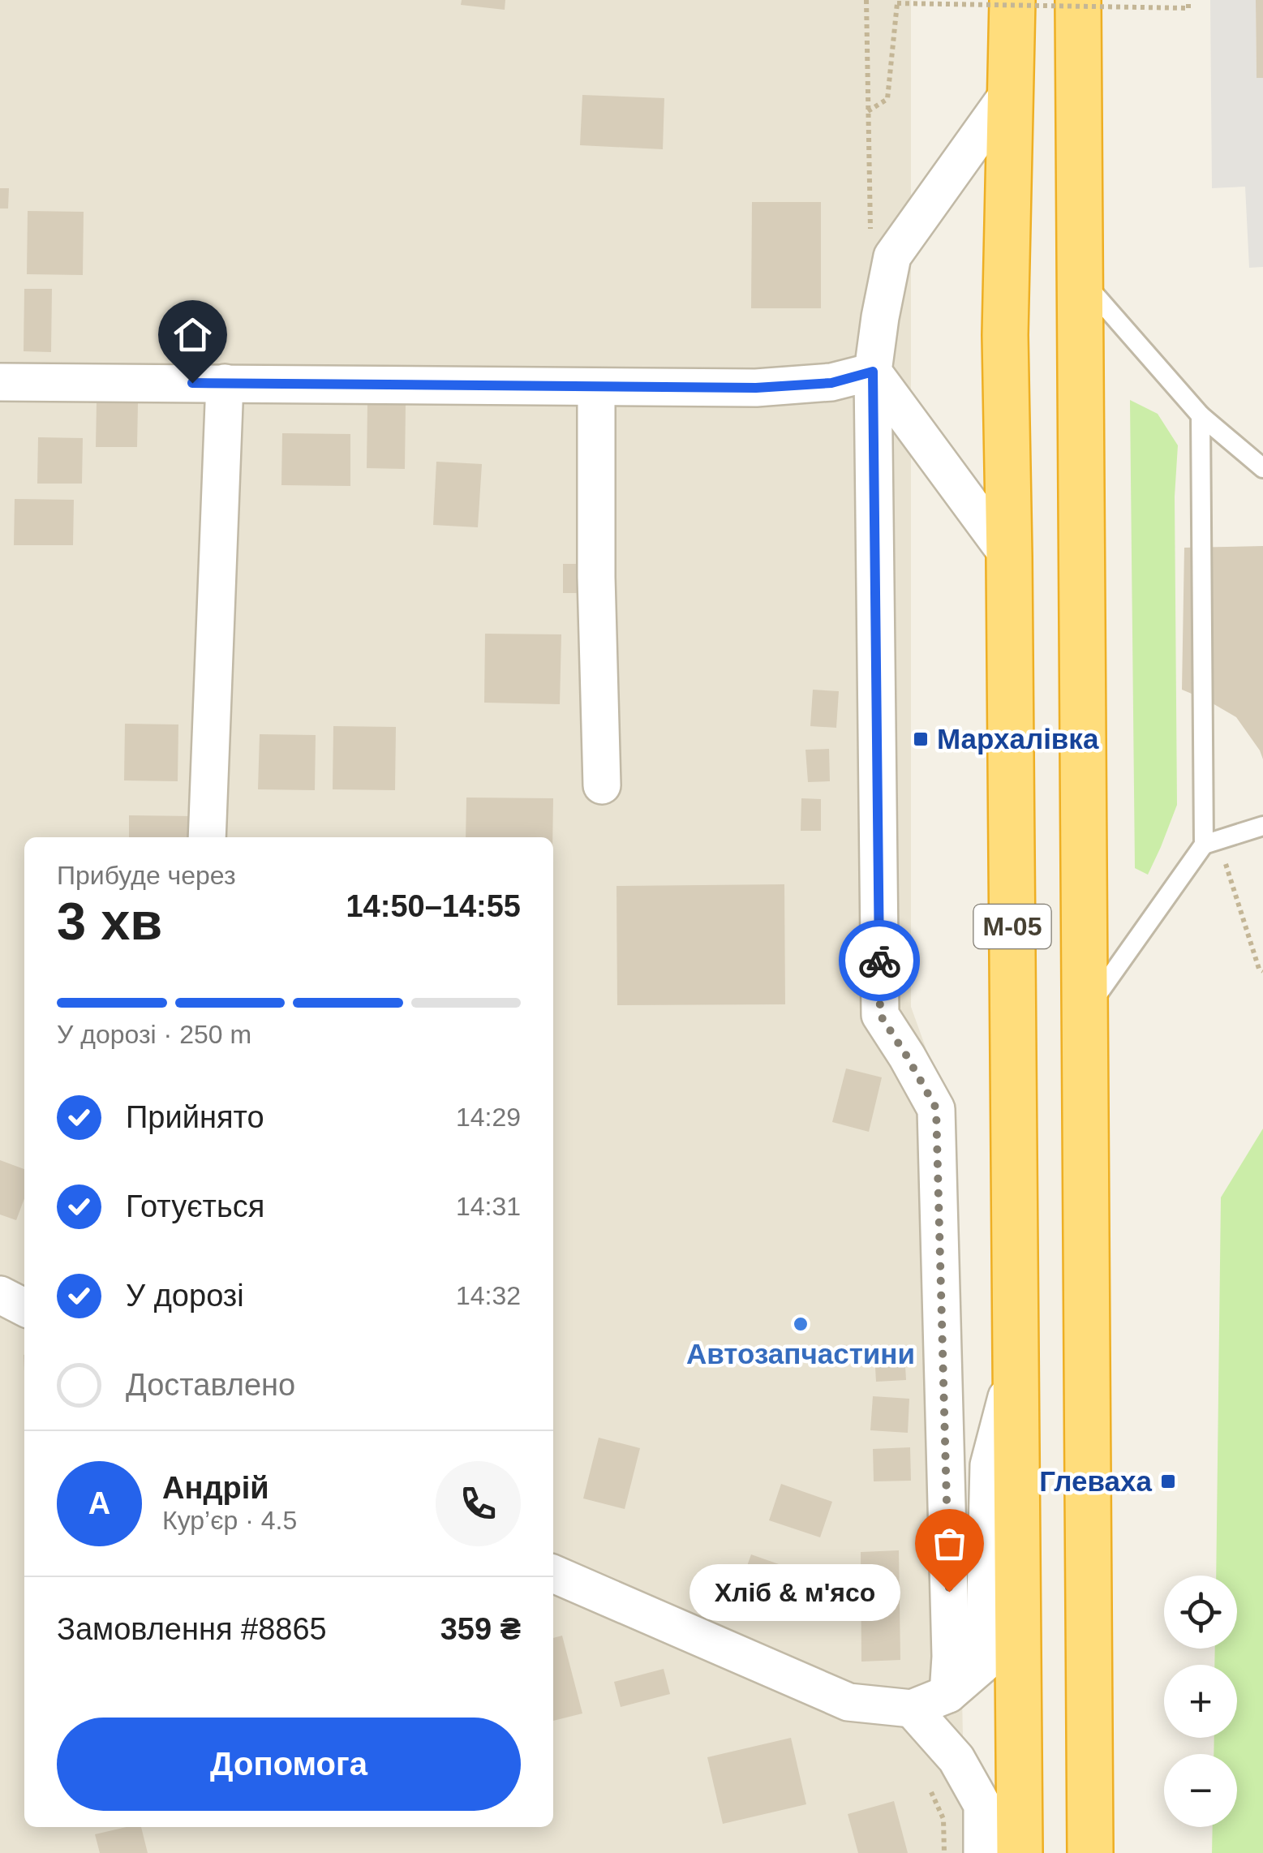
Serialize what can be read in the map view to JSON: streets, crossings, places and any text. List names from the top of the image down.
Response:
{
  "streets": {
    "highway": ["М-05"]
  },
  "places": {
    "transit": ["Мархалівка", "Глеваха"],
    "other": ["Автозапчастини", "Хліб & м'ясо"]
  },
  "page": {
    "heading": ["3 хв", "Прибуде через", "14:50–14:55"],
    "panel": [
      "Андрій",
      "Кур’єр · 4.5",
      "Замовлення #8865",
      "359 ₴"
    ],
    "bar": "У дорозі · 250 m",
    "list": [
      ["Прийнято", "14:29"],
      ["Готується", "14:31"],
      ["У дорозі", "14:32"],
      "Доставлено"
    ],
    "round": "А",
    "bubble": "Хліб & м'ясо",
    "map_buttons": ["+", "−"],
    "buttons": "Допомога"
  }
}
